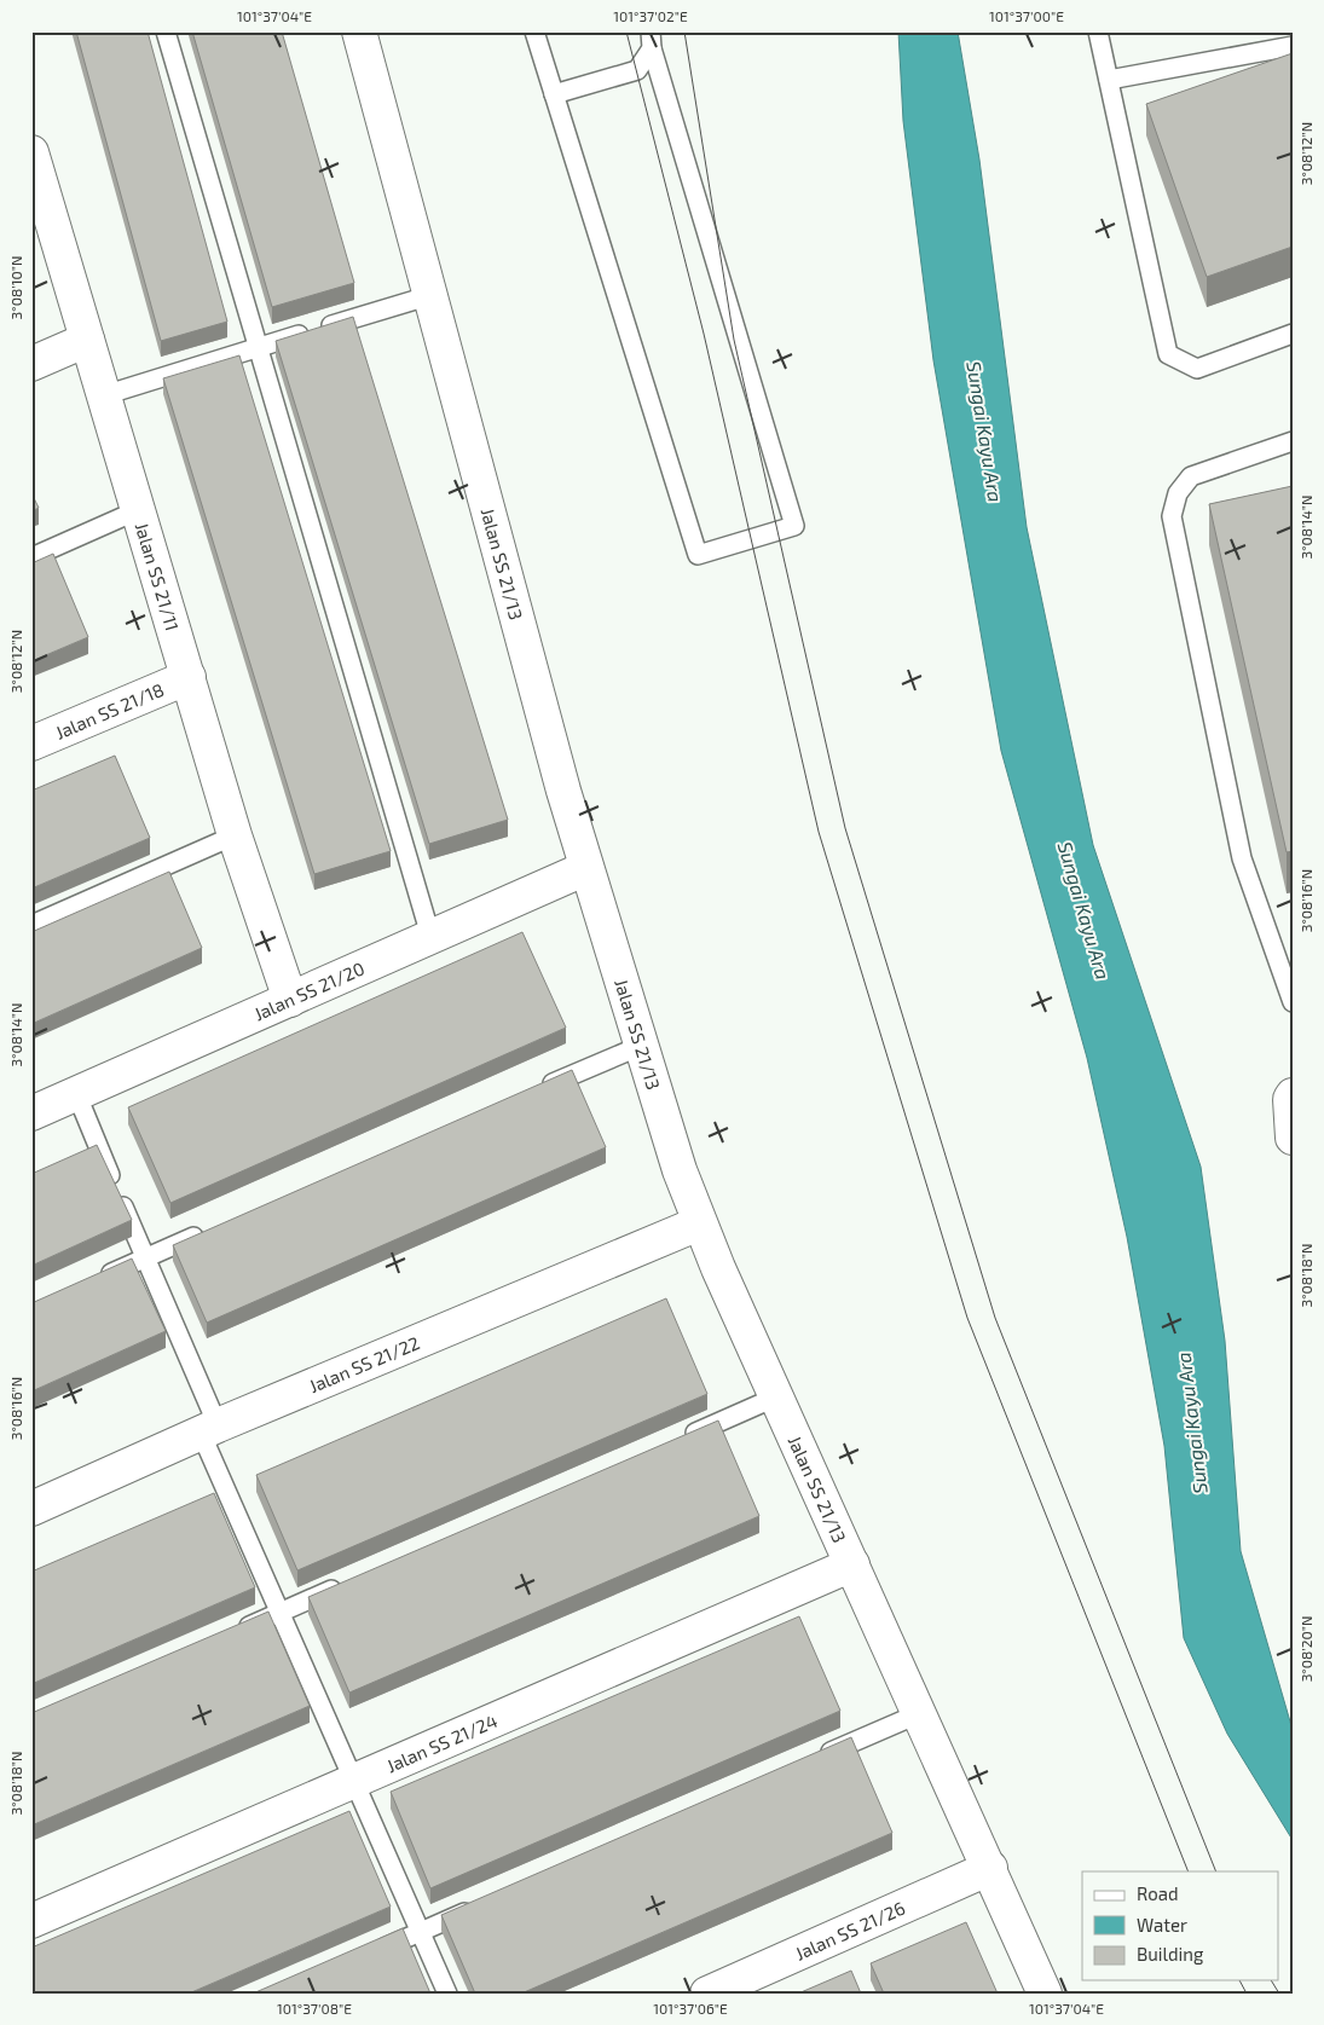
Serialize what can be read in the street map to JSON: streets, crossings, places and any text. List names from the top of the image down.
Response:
{
  "streets": {
    "street": [
      "Jalan SS 21/13",
      "Jalan SS 21/11",
      "Jalan SS 21/18",
      "Jalan SS 21/20",
      "Jalan SS 21/22",
      "Jalan SS 21/24",
      "Jalan SS 21/26"
    ]
  },
  "crossings": [
    ["Jalan SS 21/13", "Jalan SS 21/20"],
    ["Jalan SS 21/13", "Jalan SS 21/22"],
    ["Jalan SS 21/13", "Jalan SS 21/24"],
    ["Jalan SS 21/13", "Jalan SS 21/26"],
    ["Jalan SS 21/11", "Jalan SS 21/18"],
    ["Jalan SS 21/11", "Jalan SS 21/20"]
  ],
  "water": ["Sungai Kayu Ara"],
  "legend": ["Road", "Water", "Building"],
  "coordinates": [
    "101°37'04\"E",
    "101°37'02\"E",
    "101°37'00\"E",
    "3°08'12\"N",
    "3°08'10\"N",
    "3°08'14\"N",
    "3°08'16\"N",
    "3°08'18\"N",
    "3°08'20\"N",
    "101°37'08\"E",
    "101°37'06\"E"
  ]
}
